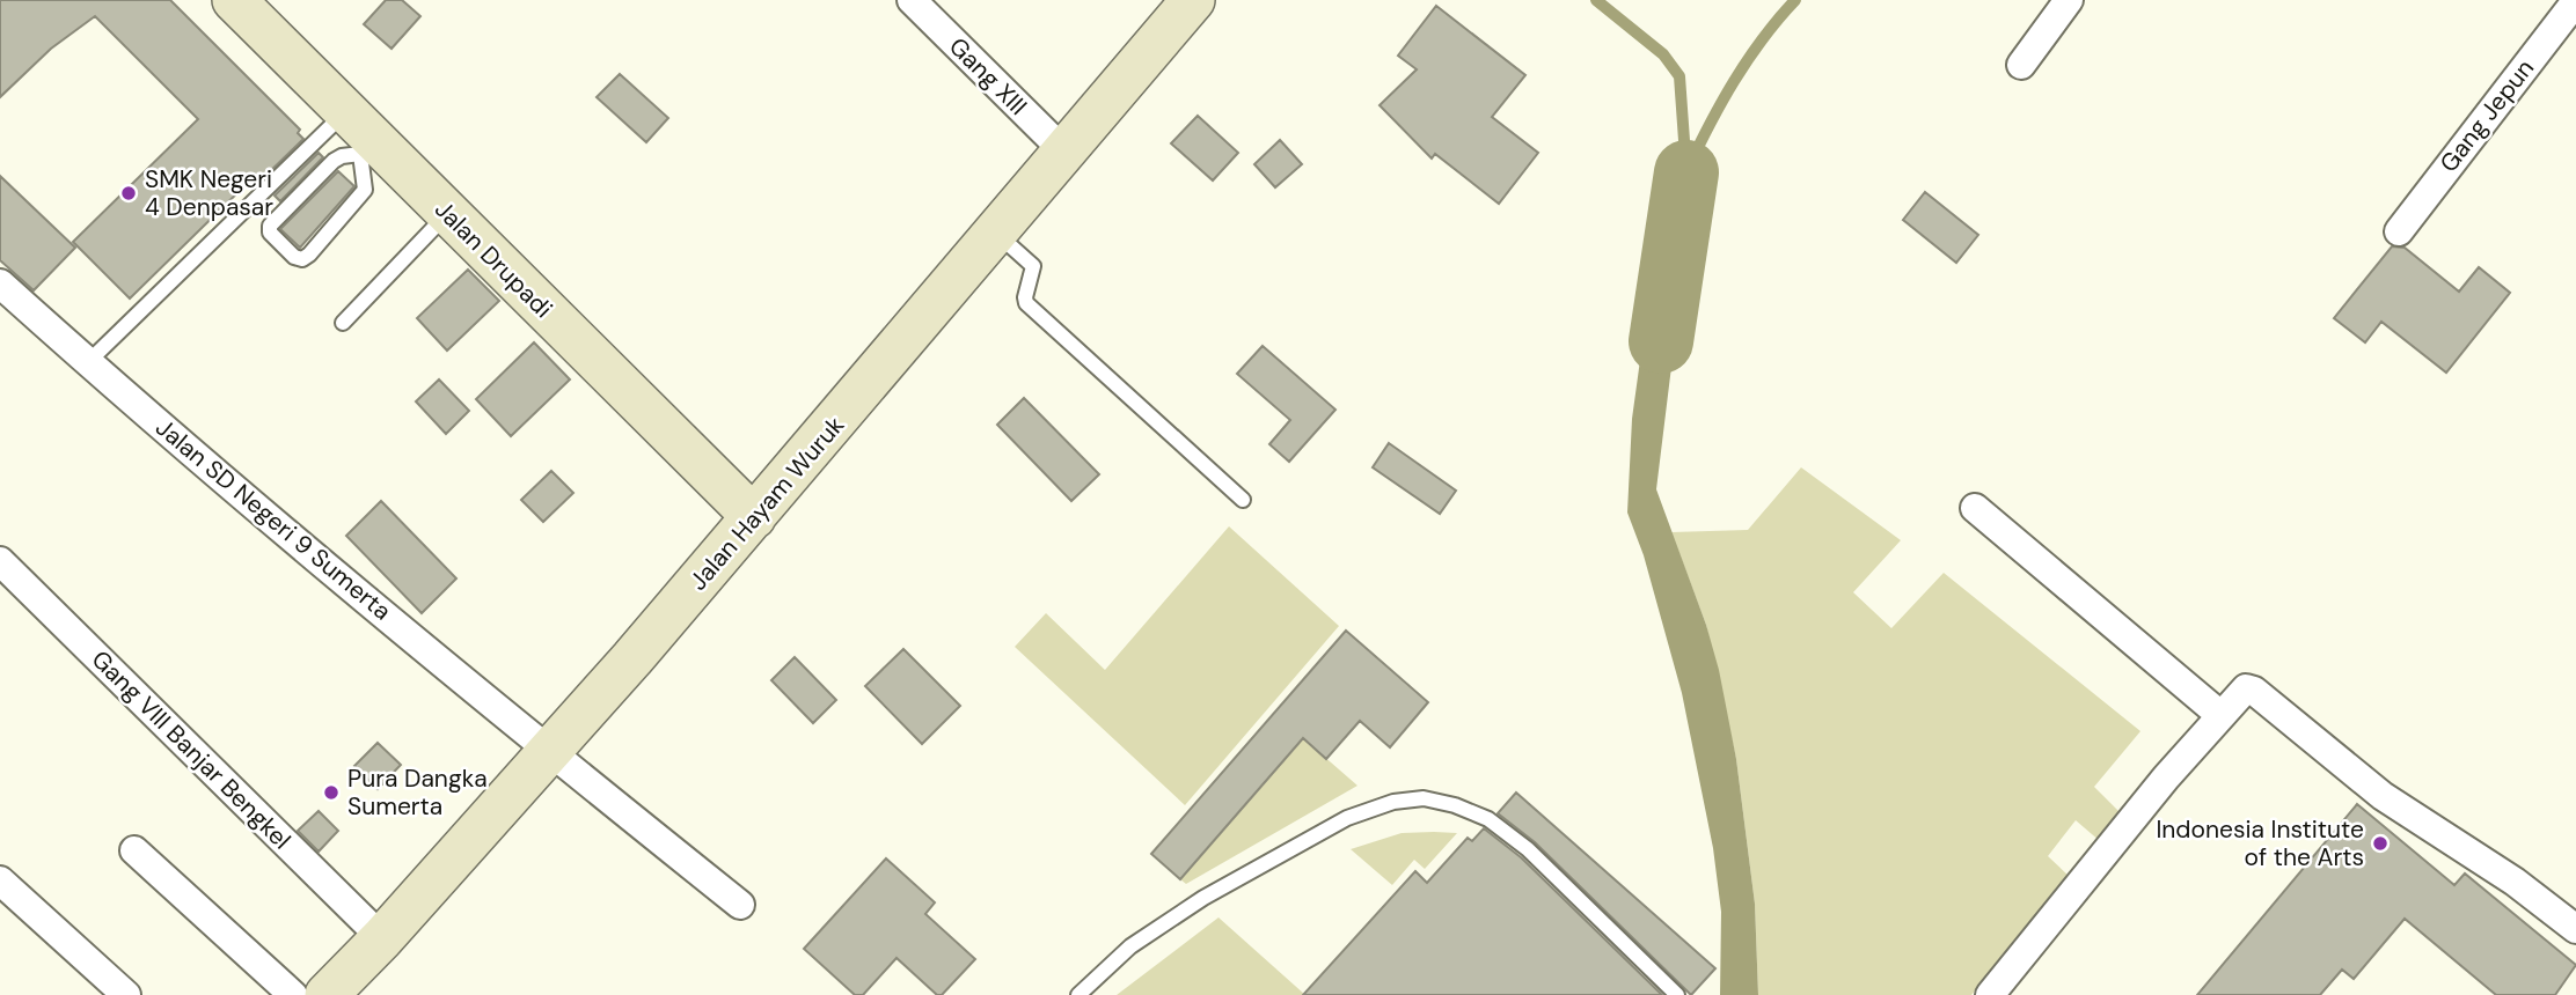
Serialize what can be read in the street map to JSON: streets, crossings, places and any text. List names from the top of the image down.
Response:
{
  "streets": {
    "main road": ["Jalan Drupadi", "Jalan Hayam Wuruk"],
    "street": [
      "Gang XIII",
      "Gang Jepun",
      "Jalan SD Negeri 9 Sumerta",
      "Gang VIII Banjar Bengkel"
    ]
  },
  "crossings": [
    ["Gang XIII", "Jalan Hayam Wuruk"],
    ["Jalan Drupadi", "Jalan Hayam Wuruk"],
    ["Jalan Hayam Wuruk", "Jalan SD Negeri 9 Sumerta"],
    ["Jalan Hayam Wuruk", "Gang VIII Banjar Bengkel"]
  ],
  "places": ["SMK Negeri 4 Denpasar", "Pura Dangka Sumerta", "Indonesia Institute of the Arts"]
}
